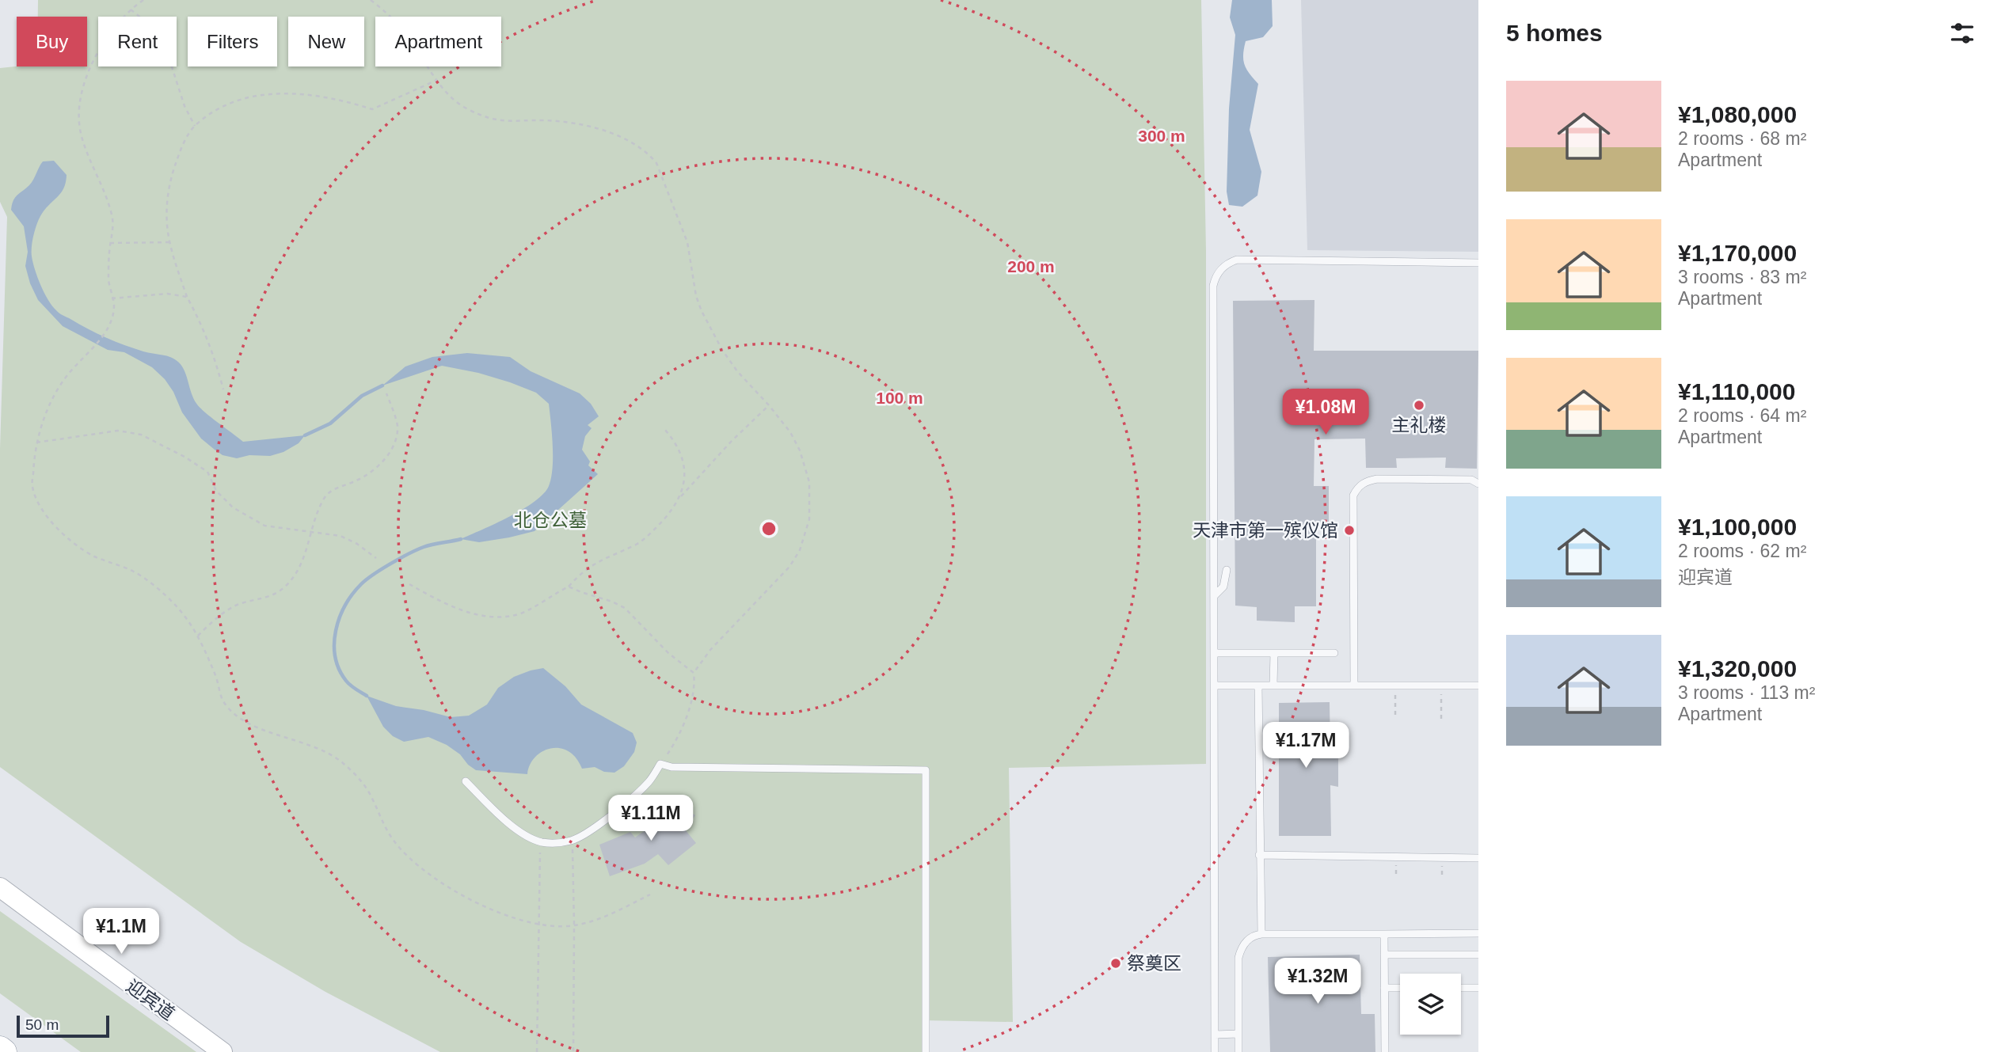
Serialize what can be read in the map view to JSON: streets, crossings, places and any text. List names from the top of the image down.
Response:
{
  "streets": {
    "street": ["迎宾道"]
  },
  "parks": ["北仓公墓"],
  "places": ["主礼楼", "天津市第一殡仪馆", "祭奠区"],
  "scale_bar": "50 m",
  "page": {
    "heading": "5 homes",
    "chip": [
      "Buy",
      "Rent",
      "Filters",
      "New",
      "Apartment"
    ],
    "list": [
      {
        "name": "¥1,080,000",
        "note": "2 rooms · 68 m² · Apartment"
      },
      {
        "name": "¥1,170,000",
        "note": "3 rooms · 83 m² · Apartment"
      },
      {
        "name": "¥1,110,000",
        "note": "2 rooms · 64 m² · Apartment"
      },
      {
        "name": "¥1,100,000",
        "note": "2 rooms · 62 m² · 迎宾道"
      },
      {
        "name": "¥1,320,000",
        "note": "3 rooms · 113 m² · Apartment"
      }
    ],
    "price": [
      "¥1.08M",
      "¥1.17M",
      "¥1.11M",
      "¥1.1M",
      "¥1.32M"
    ],
    "scale": "50 m"
  },
  "rings": ["300 m", "200 m", "100 m"]
}
